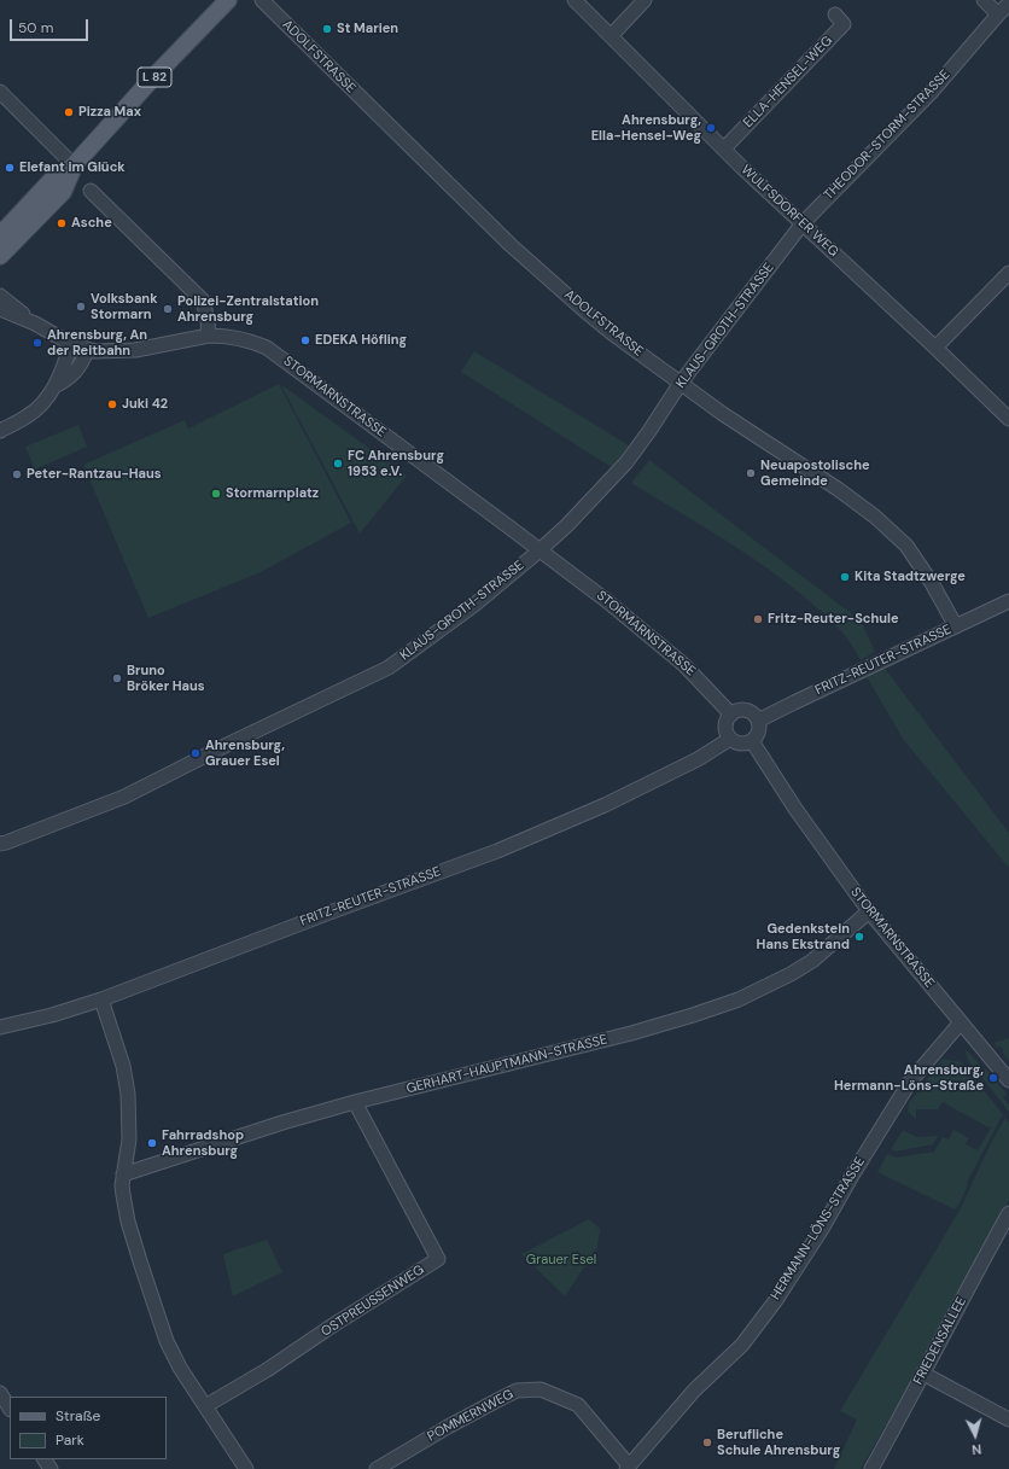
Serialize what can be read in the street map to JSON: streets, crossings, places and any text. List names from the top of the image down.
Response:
{
  "streets": {
    "main road": ["L 82"],
    "street": [
      "ADOLFSTRASSE",
      "ELLA-HENSEL-WEG",
      "THEODOR-STORM-STRASSE",
      "WULFSDORFER WEG",
      "KLAUS-GROTH-STRASSE",
      "STORMARNSTRASSE",
      "FRITZ-REUTER-STRASSE",
      "GERHART-HAUPTMANN-STRASSE",
      "HERMANN-LÖNS-STRASSE",
      "OSTPREUSSENWEG",
      "FRIEDENSALLEE",
      "POMMERNWEG"
    ]
  },
  "crossings": [
    ["ADOLFSTRASSE", "KLAUS-GROTH-STRASSE"],
    ["ADOLFSTRASSE", "FRITZ-REUTER-STRASSE"],
    ["ELLA-HENSEL-WEG", "WULFSDORFER WEG"],
    ["THEODOR-STORM-STRASSE", "WULFSDORFER WEG"],
    ["THEODOR-STORM-STRASSE", "KLAUS-GROTH-STRASSE"],
    ["WULFSDORFER WEG", "KLAUS-GROTH-STRASSE"],
    ["KLAUS-GROTH-STRASSE", "STORMARNSTRASSE"],
    ["STORMARNSTRASSE", "FRITZ-REUTER-STRASSE"],
    ["STORMARNSTRASSE", "GERHART-HAUPTMANN-STRASSE"],
    ["STORMARNSTRASSE", "HERMANN-LÖNS-STRASSE"],
    ["GERHART-HAUPTMANN-STRASSE", "OSTPREUSSENWEG"],
    ["HERMANN-LÖNS-STRASSE", "POMMERNWEG"]
  ],
  "parks": ["Grauer Esel"],
  "places": [
    "St Marien",
    "Pizza Max",
    "Ahrensburg, Ella-Hensel-Weg",
    "Elefant im Glück",
    "Asche",
    "Volksbank Stormarn",
    "Polizei-Zentralstation Ahrensburg",
    "EDEKA Höfling",
    "Ahrensburg, An der Reitbahn",
    "Juki 42",
    "FC Ahrensburg 1953 e.V.",
    "Neuapostolische Gemeinde",
    "Peter-Rantzau-Haus",
    "Stormarnplatz",
    "Kita Stadtzwerge",
    "Fritz-Reuter-Schule",
    "Bruno Bröker Haus",
    "Ahrensburg, Grauer Esel",
    "Gedenkstein Hans Ekstrand",
    "Ahrensburg, Hermann-Löns-Straße",
    "Fahrradshop Ahrensburg",
    "Berufliche Schule Ahrensburg"
  ],
  "legend": ["Straße", "Park"],
  "scale_bar": "50 m",
  "north": "bottom"
}
